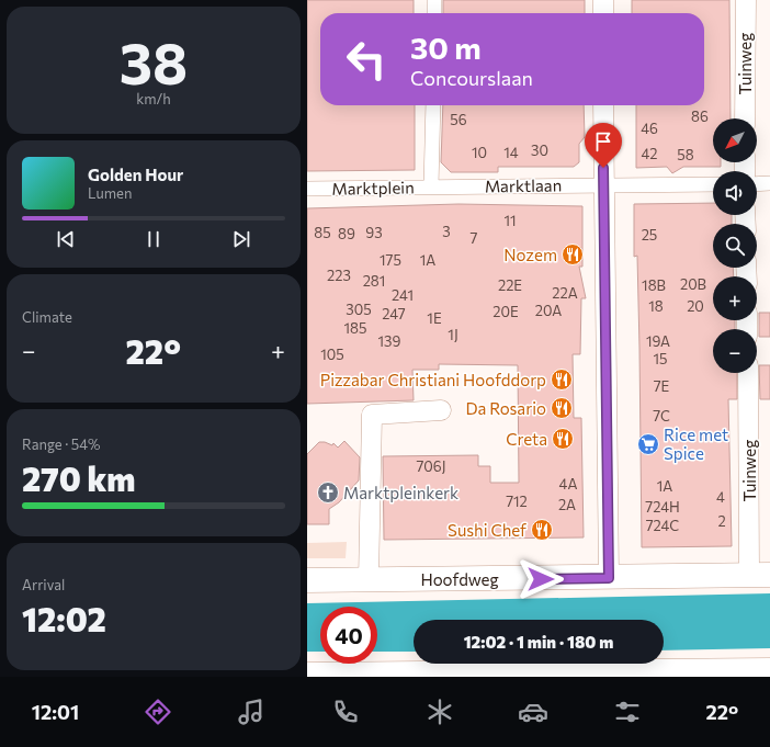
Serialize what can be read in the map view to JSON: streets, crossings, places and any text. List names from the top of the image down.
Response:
{
  "streets": {
    "street": [
      "Tuinweg",
      "Marktlaan",
      "Marktplein",
      "Hoofdweg"
    ]
  },
  "crossings": [
    ["Tuinweg", "Hoofdweg"],
    ["Marktlaan", "Marktplein"]
  ],
  "places": {
    "restaurant": [
      "Nozem",
      "Pizzabar Christiani Hoofddorp",
      "Da Rosario",
      "Creta",
      "Sushi Chef"
    ],
    "supermarket": ["Rice met Spice"],
    "church": ["Marktpleinkerk"]
  },
  "house_numbers": [
    "86",
    "56",
    "46",
    "30",
    "10",
    "14",
    "42",
    "58",
    "11",
    "3",
    "85",
    "93",
    "89",
    "25",
    "7",
    "175",
    "1A",
    "223",
    "281",
    "20B",
    "22E",
    "18B",
    "22A",
    "241",
    "18",
    "20",
    "305",
    "20A",
    "20E",
    "247",
    "1E",
    "185",
    "1J",
    "139",
    "19A",
    "105",
    "15",
    "7E",
    "7C",
    "706J",
    "4A",
    "1A",
    "4",
    "712",
    "2A",
    "724H",
    "2",
    "724C"
  ],
  "north": "bottom left",
  "page": {
    "tile": [
      ["38", "km/h"],
      "Climate",
      ["Range · 54%", "270 km"],
      ["Arrival", "12:02"]
    ],
    "turn": ["30 m", "Concourslaan"],
    "map_buttons": ["+", "−"],
    "song": ["Golden Hour", "Lumen"],
    "heat": ["−", "22°", "+"],
    "limit": "40",
    "trip": "12:02 · 1 min · 180 m",
    "tabs": ["12:01", "22°"]
  }
}
